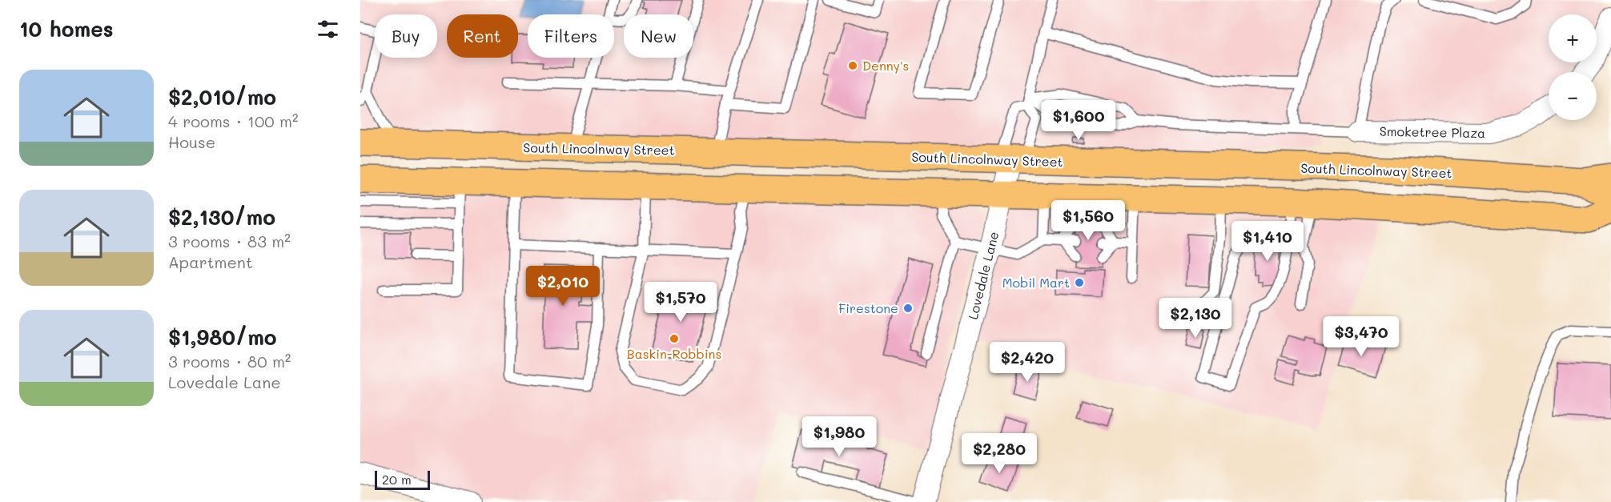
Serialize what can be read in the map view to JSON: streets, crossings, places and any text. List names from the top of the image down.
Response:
{
  "streets": {
    "main road": ["South Lincolnway Street"],
    "street": ["Smoketree Plaza", "Lovedale Lane"]
  },
  "crossings": [
    ["South Lincolnway Street", "Lovedale Lane"]
  ],
  "places": [
    "Denny's",
    "Mobil Mart",
    "Firestone",
    "Baskin-Robbins"
  ],
  "scale_bar": "20 m",
  "page": {
    "heading": "10 homes",
    "map_buttons": ["+", "−"],
    "chip": [
      "Buy",
      "Rent",
      "Filters",
      "New"
    ],
    "list": [
      {
        "name": "$2,010/mo",
        "note": "4 rooms · 100 m² · House"
      },
      {
        "name": "$2,130/mo",
        "note": "3 rooms · 83 m² · Apartment"
      },
      {
        "name": "$1,980/mo",
        "note": "3 rooms · 80 m² · Lovedale Lane"
      }
    ],
    "price": [
      "$1,600",
      "$1,560",
      "$1,410",
      "$2,010",
      "$1,570",
      "$2,130",
      "$3,470",
      "$2,420",
      "$1,980",
      "$2,280"
    ],
    "scale": "20 m"
  }
}
